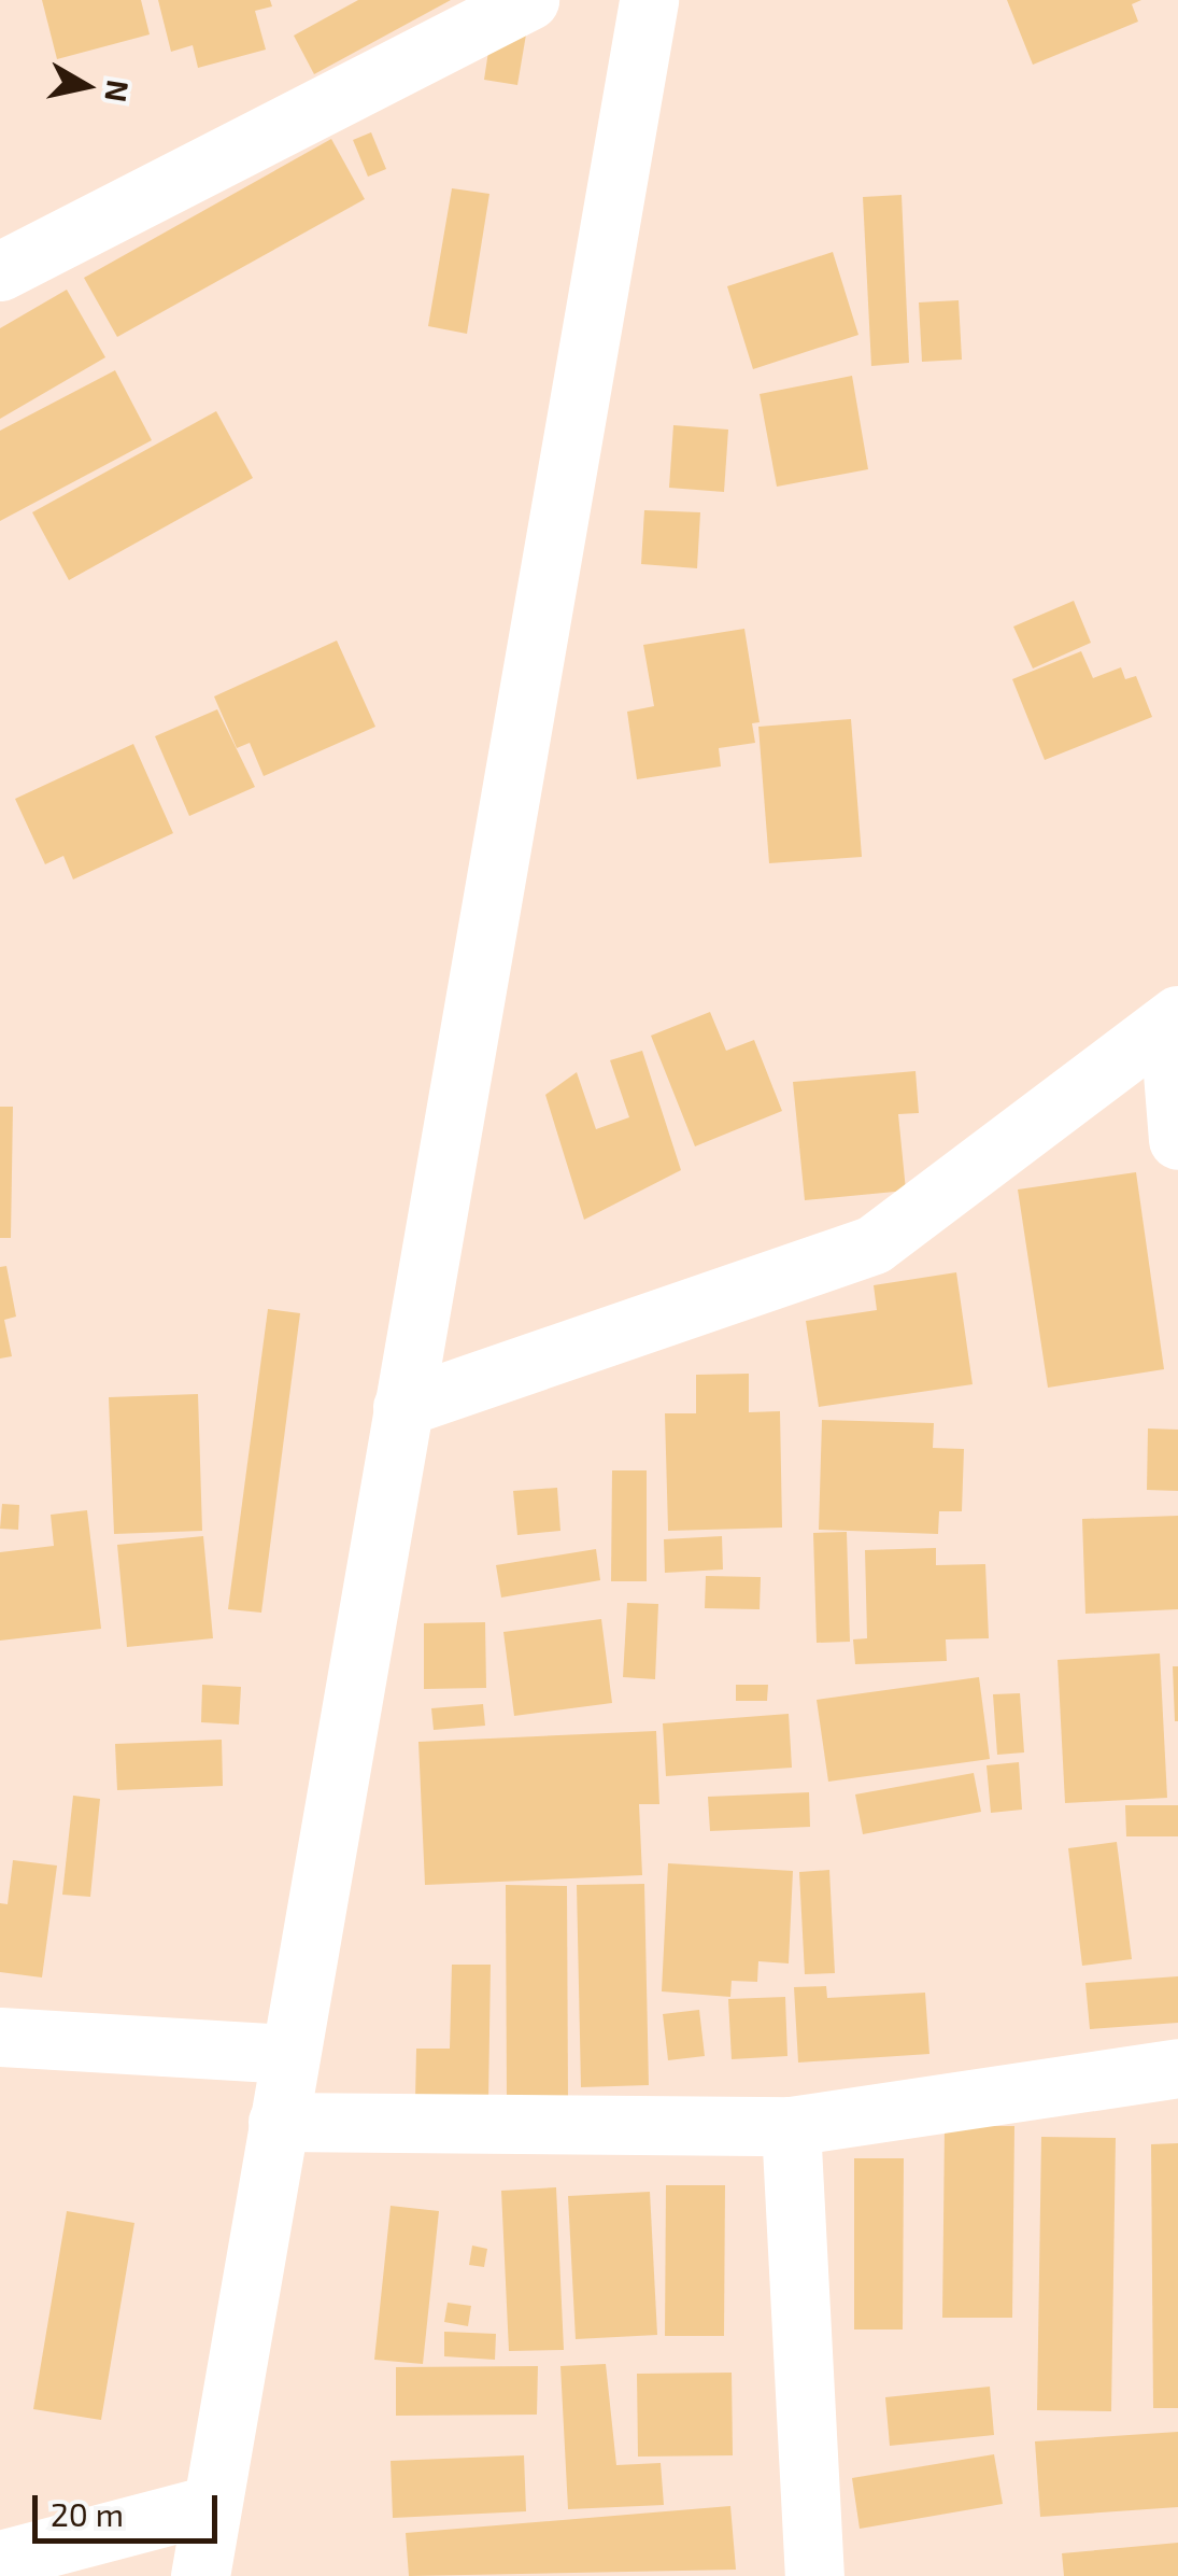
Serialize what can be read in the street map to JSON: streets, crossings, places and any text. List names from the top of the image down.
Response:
{
  "scale_bar": "20 m",
  "north": "right"
}
